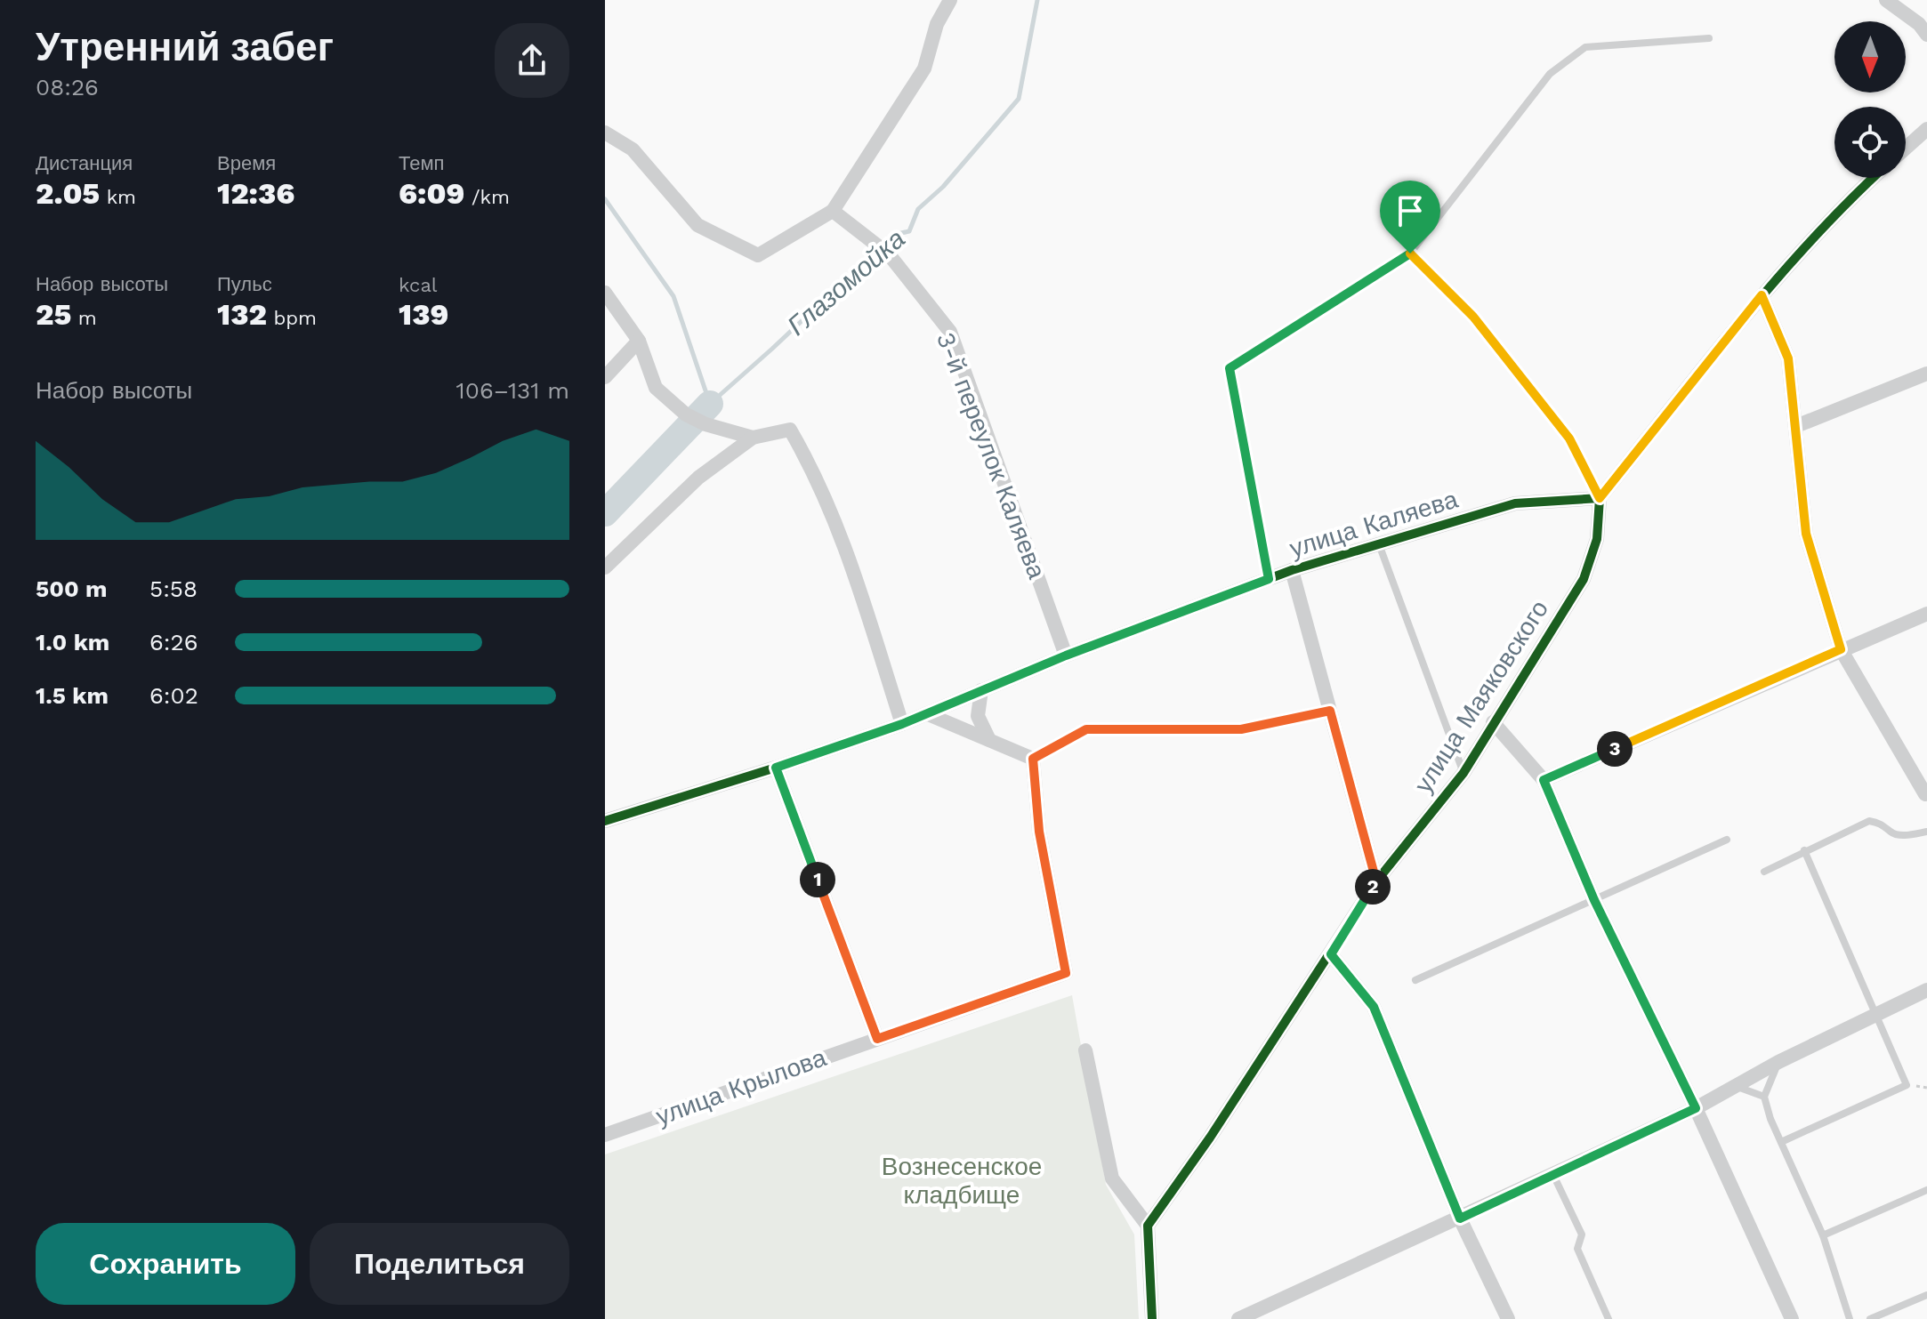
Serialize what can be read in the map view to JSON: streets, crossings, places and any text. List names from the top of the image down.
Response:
{
  "streets": {
    "street": [
      "3-й переулок Каляева",
      "улица Каляева",
      "улица Маяковского",
      "улица Крылова"
    ]
  },
  "crossings": [
    ["3-й переулок Каляева", "улица Каляева"],
    ["улица Каляева", "улица Маяковского"]
  ],
  "water": ["Глазомойка"],
  "parks": ["Вознесенское кладбище"],
  "north": "bottom",
  "page": {
    "heading": ["Утренний забег", "08:26"],
    "stats": [
      ["Дистанция", "2.05 km"],
      ["Время", "12:36"],
      ["Темп", "6:09 /km"],
      ["Набор высоты", "25 m"],
      ["Пульс", "132 bpm"],
      ["kcal", "139"]
    ],
    "chart": ["Набор высоты", "106–131 m"],
    "list": [
      {
        "name": "500 m",
        "note": "5:58"
      },
      {
        "name": "1.0 km",
        "note": "6:26"
      },
      {
        "name": "1.5 km",
        "note": "6:02"
      }
    ],
    "pins": ["3", "1", "2"],
    "buttons": ["Сохранить", "Поделиться"]
  }
}
